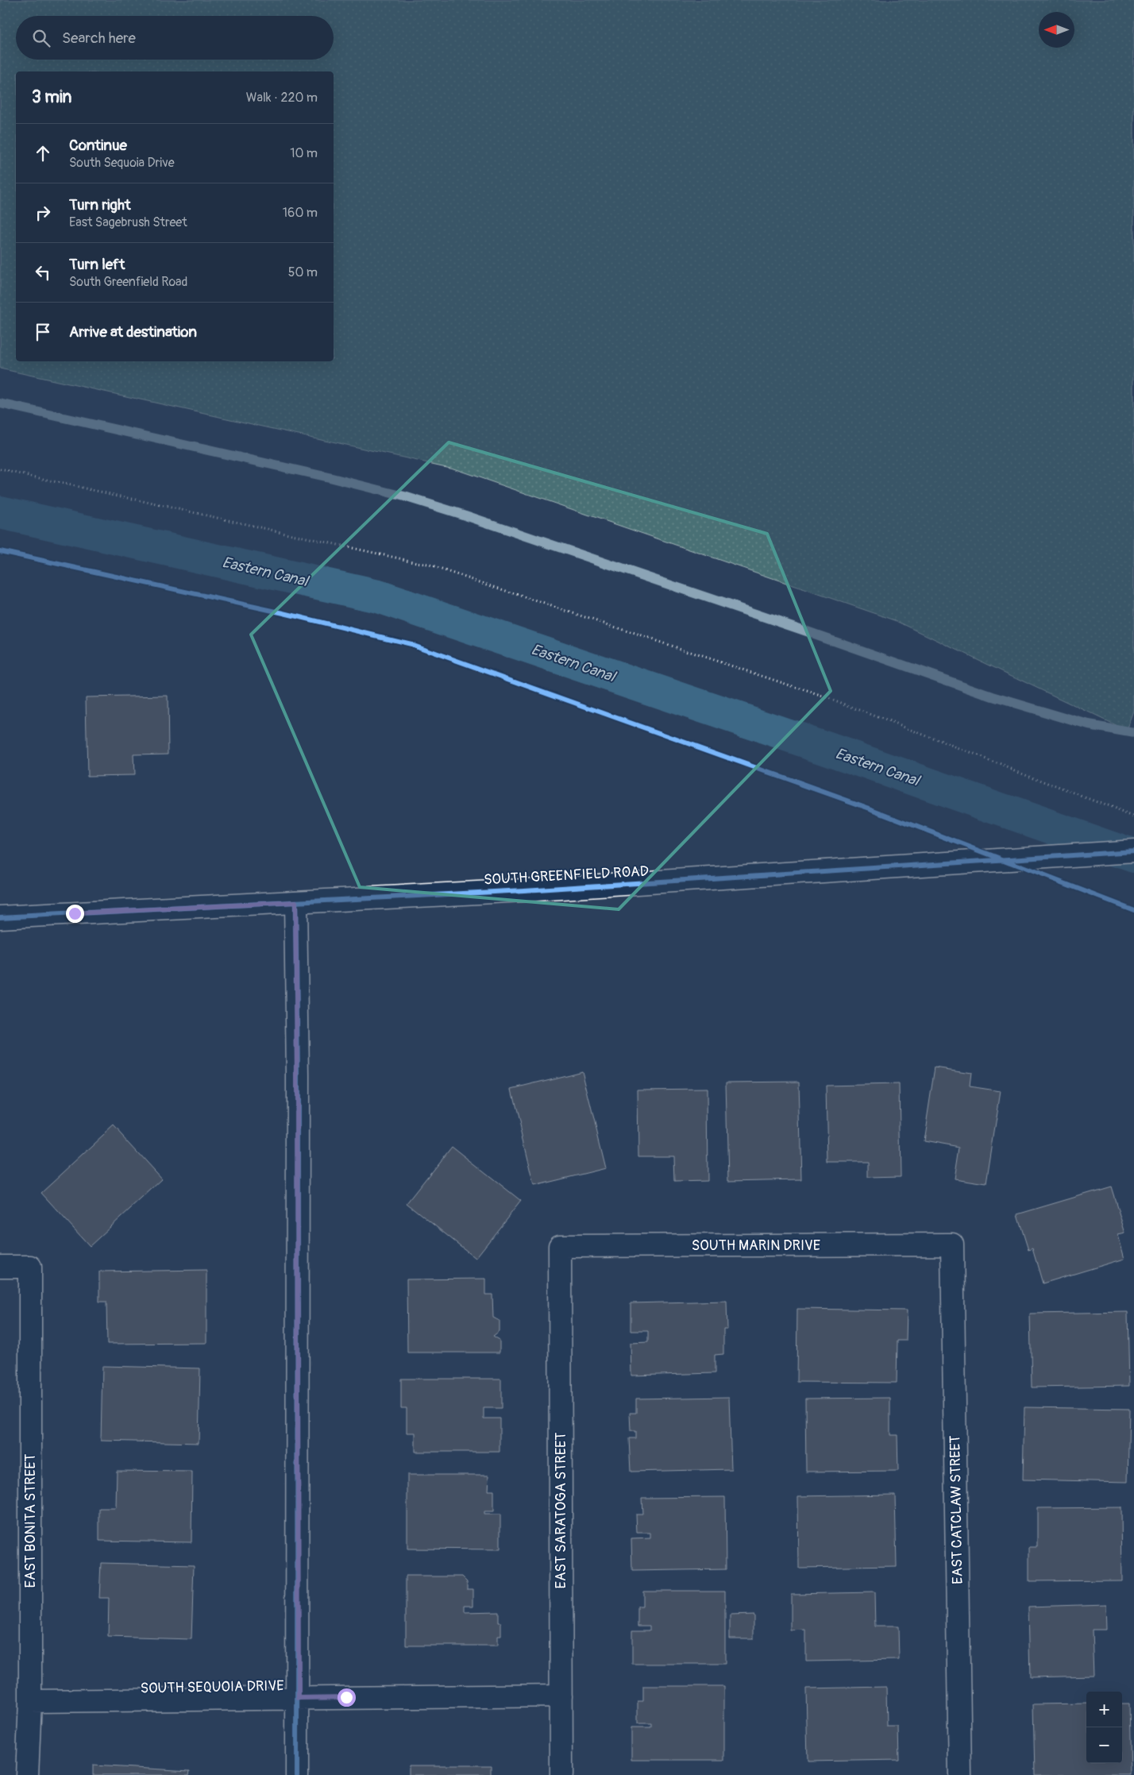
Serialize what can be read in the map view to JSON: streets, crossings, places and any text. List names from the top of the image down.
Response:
{
  "streets": {
    "street": [
      "SOUTH GREENFIELD ROAD",
      "SOUTH MARIN DRIVE",
      "EAST CATCLAW STREET",
      "EAST SARATOGA STREET",
      "EAST BONITA STREET",
      "SOUTH SEQUOIA DRIVE"
    ]
  },
  "crossings": [
    ["SOUTH MARIN DRIVE", "EAST CATCLAW STREET"],
    ["SOUTH MARIN DRIVE", "EAST SARATOGA STREET"],
    ["EAST SARATOGA STREET", "SOUTH SEQUOIA DRIVE"],
    ["EAST BONITA STREET", "SOUTH SEQUOIA DRIVE"]
  ],
  "water": ["Eastern Canal"],
  "north": "left",
  "page": {
    "search": "Search here",
    "heading": ["3 min", "Walk · 220 m"],
    "list": [
      ["Continue", "South Sequoia Drive", "10 m"],
      ["Turn right", "East Sagebrush Street", "160 m"],
      ["Turn left", "South Greenfield Road", "50 m"],
      "Arrive at destination"
    ],
    "map_buttons": ["+", "−"]
  }
}
